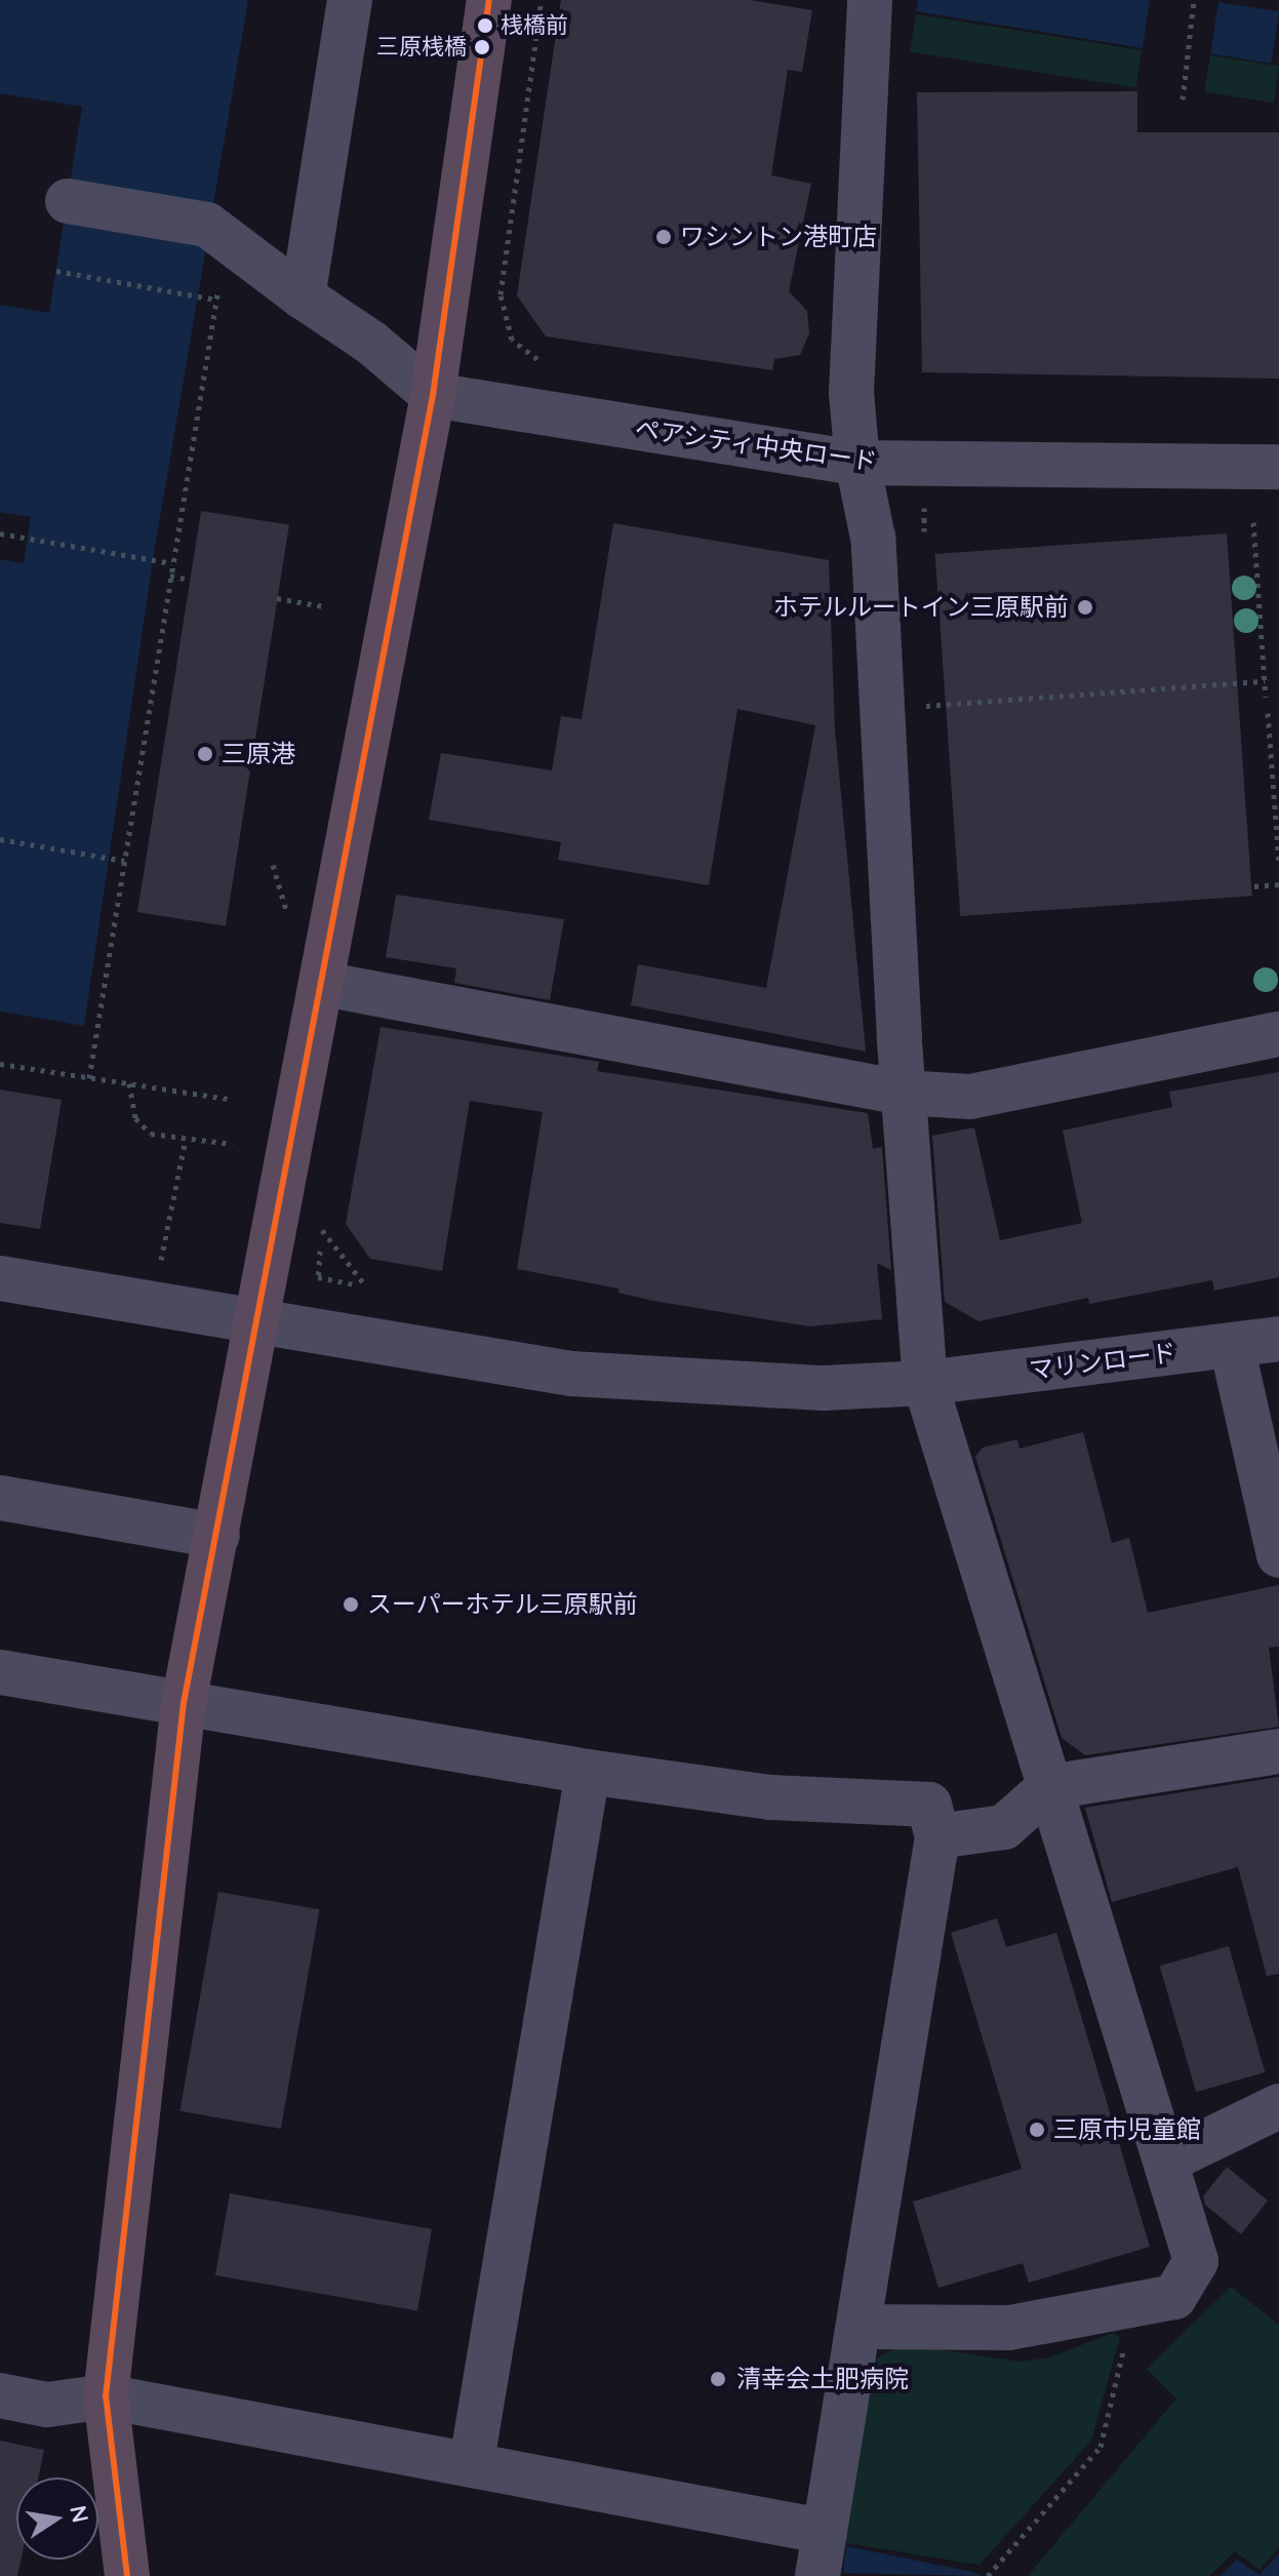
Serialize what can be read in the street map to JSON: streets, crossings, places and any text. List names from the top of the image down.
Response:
{
  "streets": {
    "street": ["ペアシティ中央ロード", "マリンロード"]
  },
  "places": [
    "桟橋前",
    "三原桟橋",
    "ワシントン港町店",
    "ホテルルートイン三原駅前",
    "三原港",
    "スーパーホテル三原駅前",
    "三原市児童館",
    "清幸会土肥病院"
  ],
  "north": "right"
}
